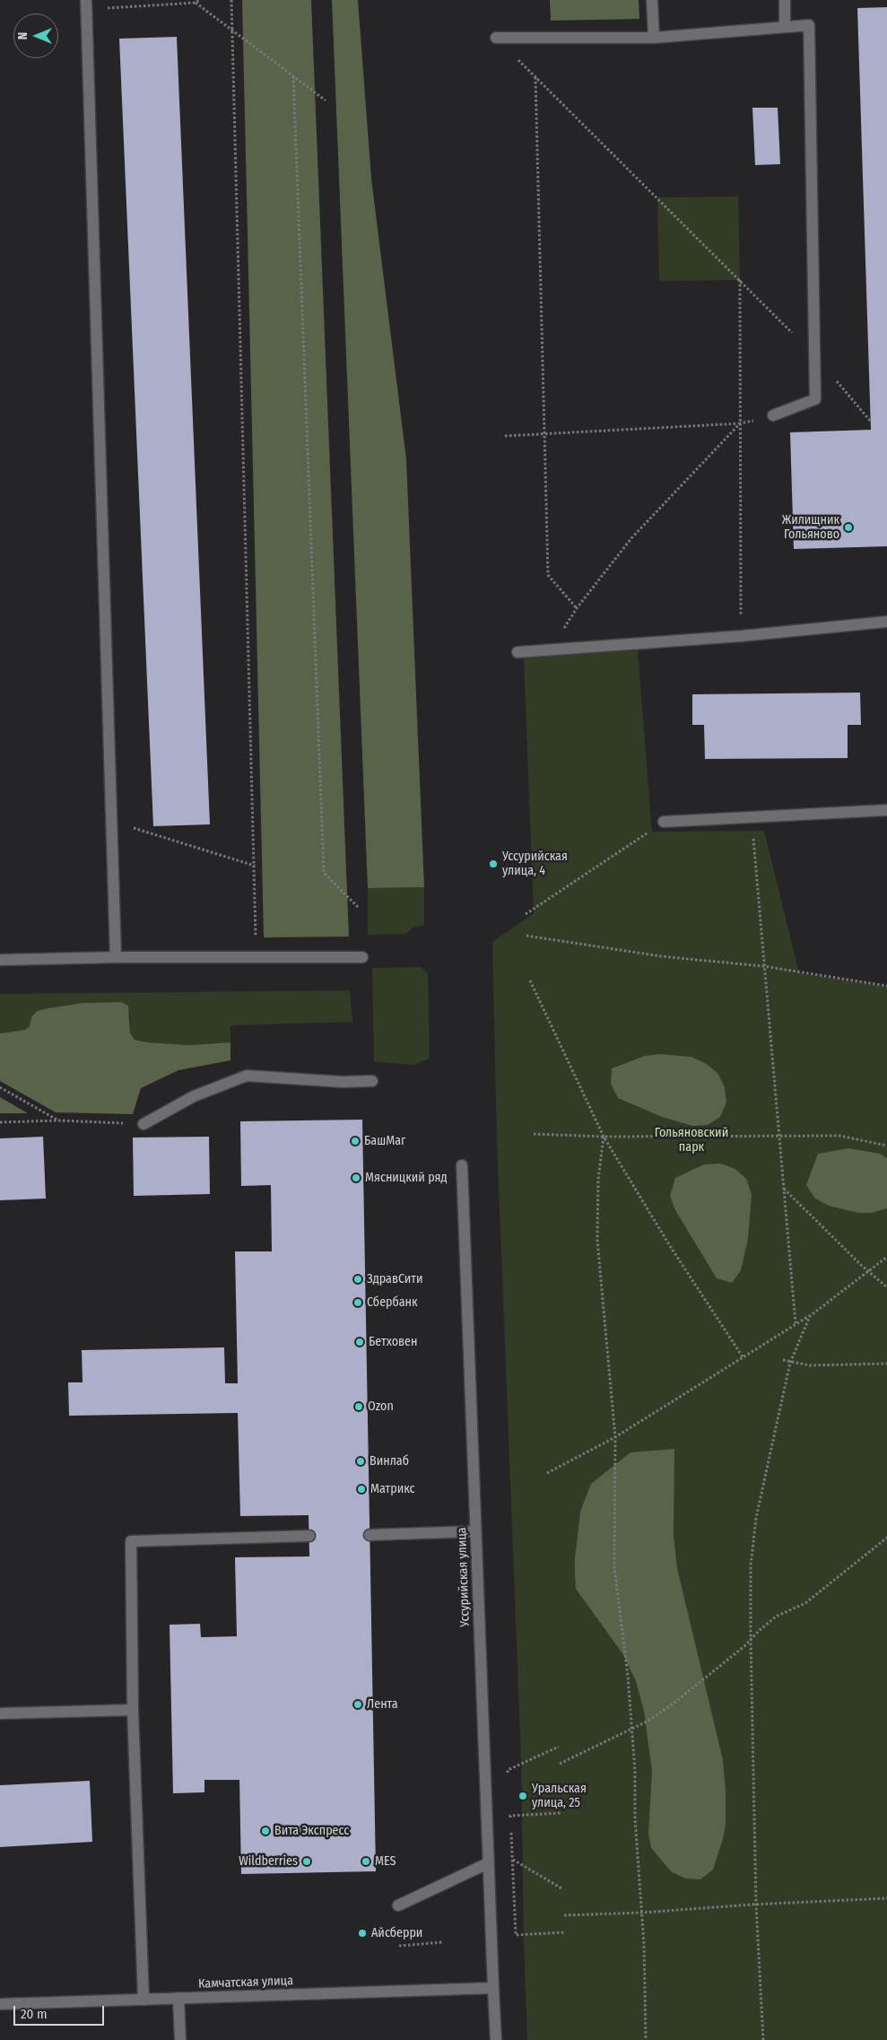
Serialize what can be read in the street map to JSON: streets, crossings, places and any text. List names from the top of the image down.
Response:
{
  "streets": {
    "street": ["Уссурийская улица", "Камчатская улица"]
  },
  "crossings": [
    ["Уссурийская улица", "Камчатская улица"]
  ],
  "parks": ["Гольяновcкий парк"],
  "places": [
    "Жилищник Гольяново",
    "Уссурийская улица, 4",
    "БашМаг",
    "Мясницкий ряд",
    "ЗдравСити",
    "Сбербанк",
    "Бетховен",
    "Ozon",
    "Винлаб",
    "Матрикс",
    "Лента",
    "Уральская улица, 25",
    "Вита Экспресс",
    "Wildberries",
    "MES",
    "Айсберри"
  ],
  "scale_bar": "20 m",
  "north": "left"
}
